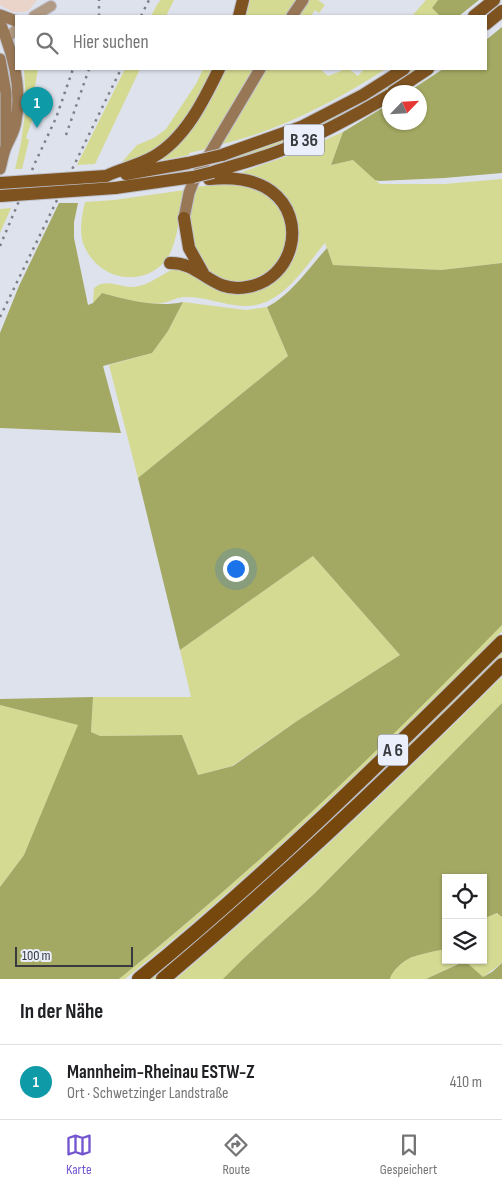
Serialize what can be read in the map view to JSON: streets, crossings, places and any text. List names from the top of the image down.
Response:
{
  "streets": {
    "highway": ["B 36", "A 6"]
  },
  "scale_bar": "100 m",
  "north": "top right",
  "page": {
    "search": "Hier suchen",
    "pins": "1",
    "scale": "100 m",
    "heading": "In der Nähe",
    "list": [
      {
        "mark": "1",
        "name": "Mannheim-Rheinau ESTW-Z",
        "note": "Ort · Schwetzinger Landstraße",
        "value": "410 m"
      }
    ],
    "nav": ["Karte", "Route", "Gespeichert"]
  }
}
